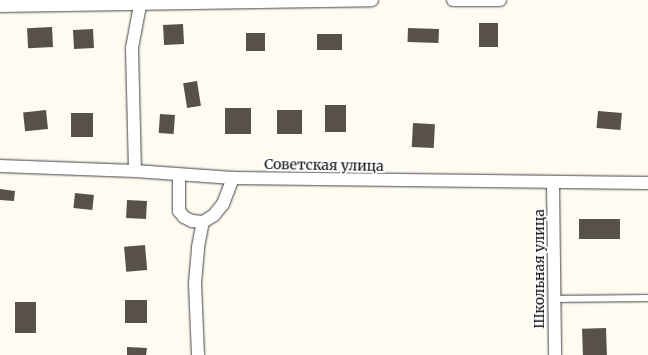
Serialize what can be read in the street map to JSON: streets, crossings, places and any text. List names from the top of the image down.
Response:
{
  "streets": {
    "street": ["Советская улица", "Школьная улица"]
  },
  "crossings": [
    ["Советская улица", "Школьная улица"]
  ]
}
